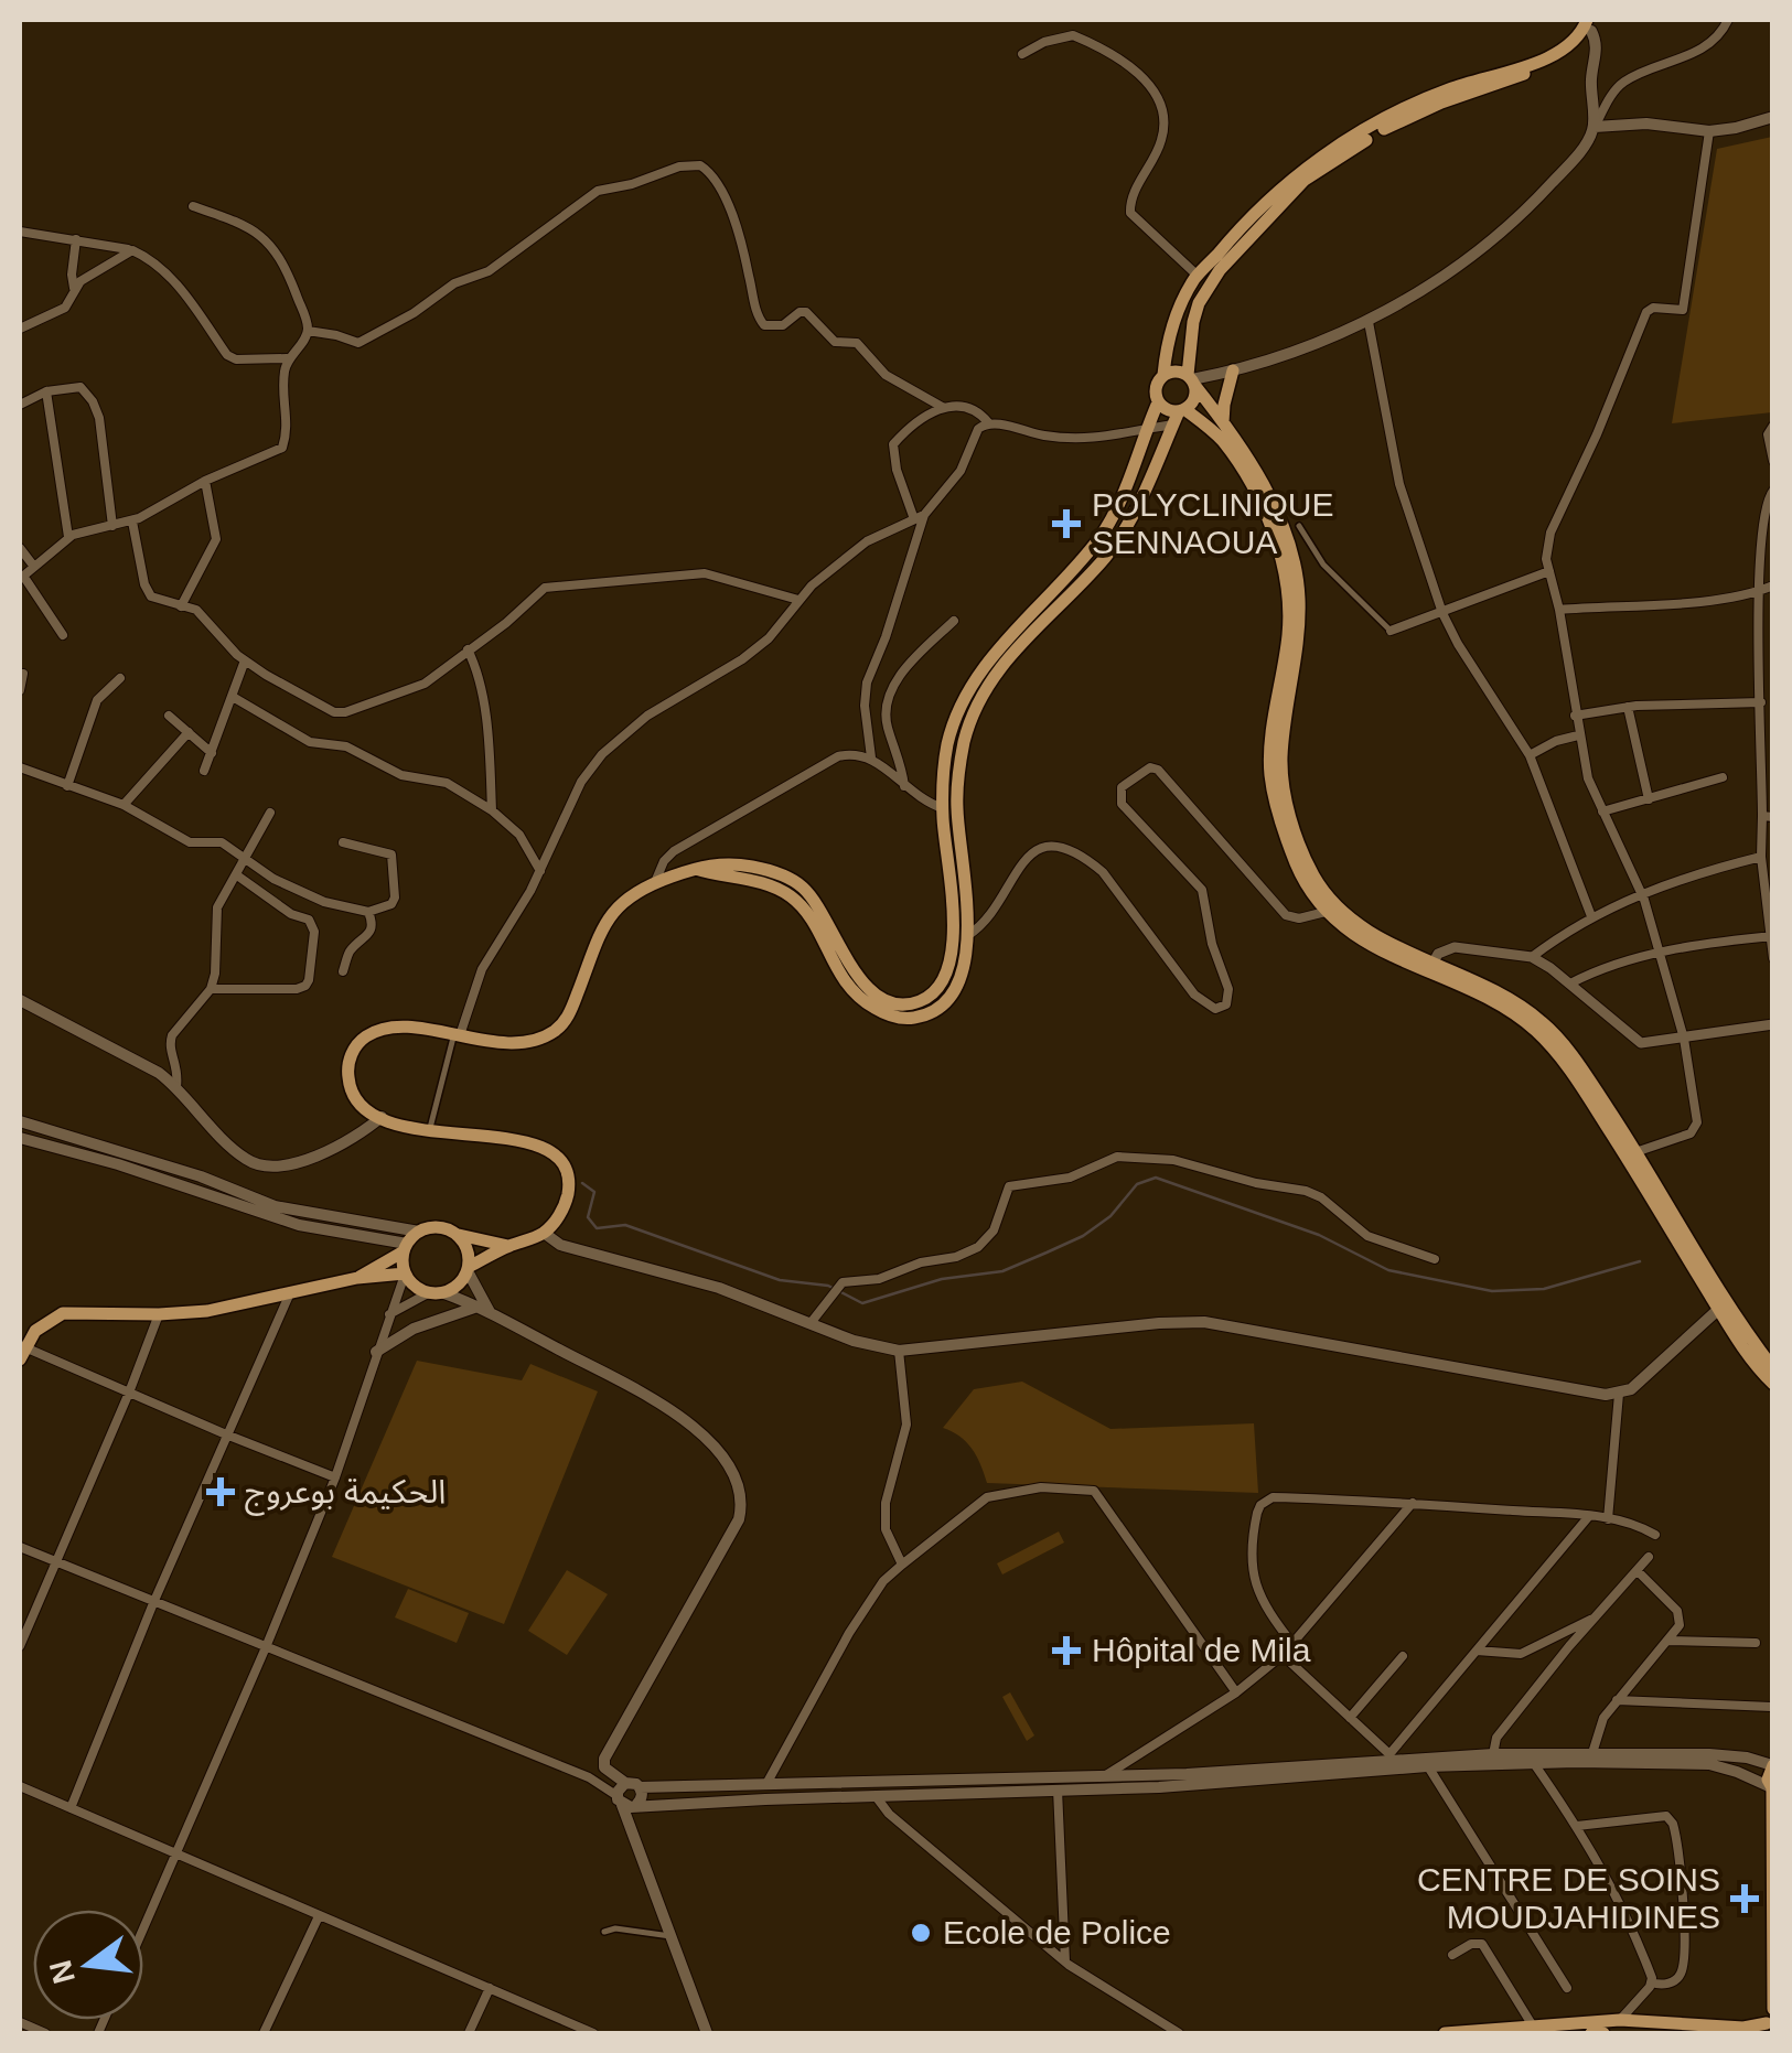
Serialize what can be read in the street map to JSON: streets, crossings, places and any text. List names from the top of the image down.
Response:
{
  "places": {
    "health": [
      "POLYCLINIQUE SENNAOUA",
      "الحكيمة بوعروج",
      "Hôpital de Mila",
      "CENTRE DE SOINS MOUDJAHIDINES"
    ],
    "other": ["Ecole de Police"]
  },
  "north": "left"
}
